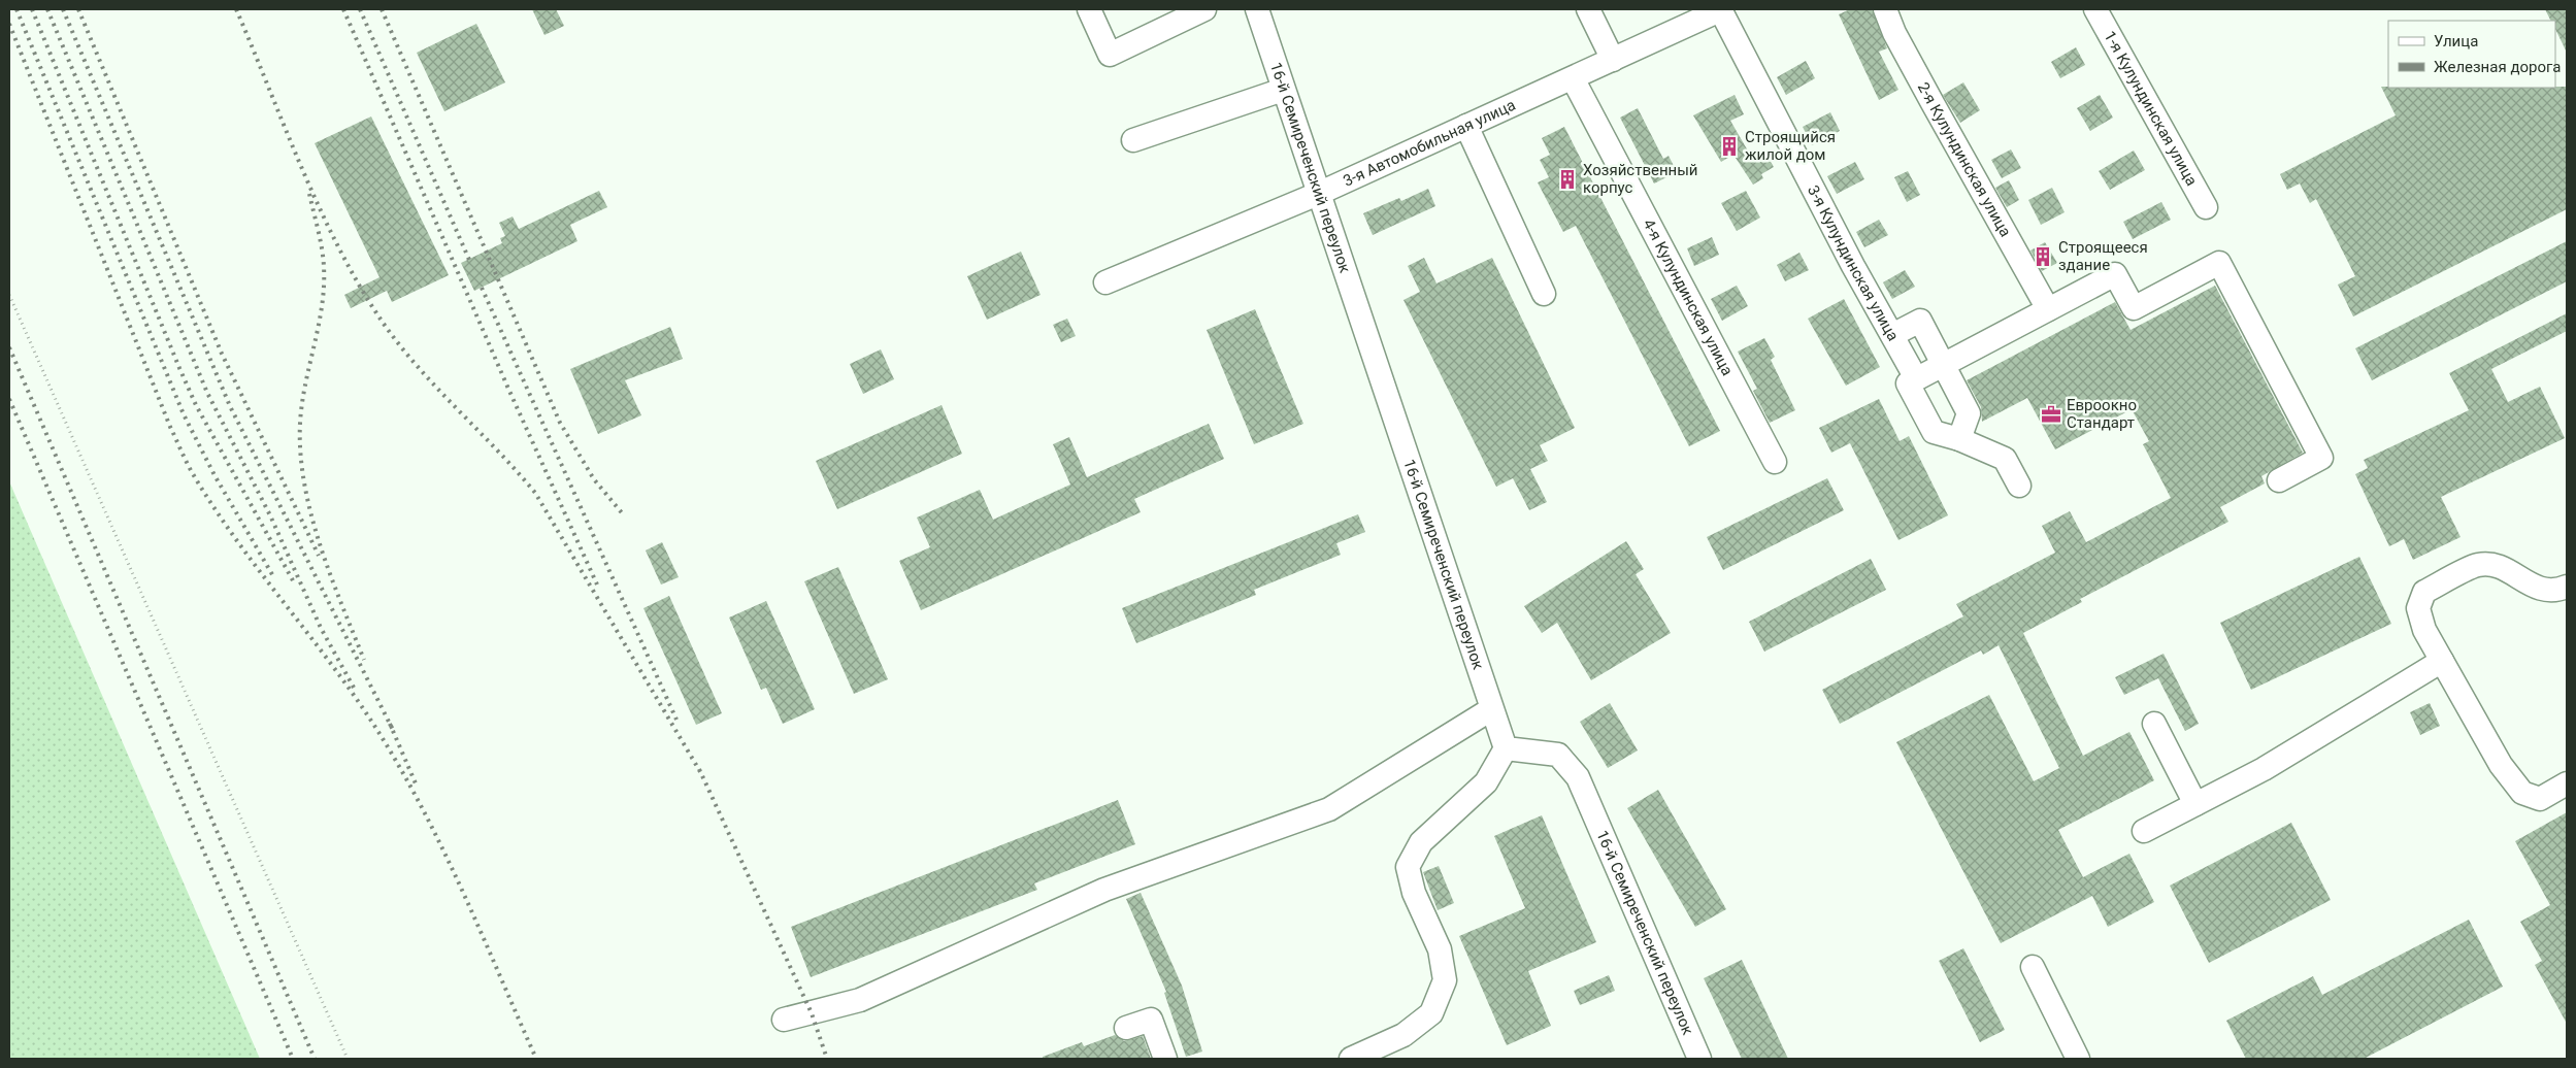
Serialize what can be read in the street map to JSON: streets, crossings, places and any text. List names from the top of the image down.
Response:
{
  "streets": {
    "street": [
      "1-я Кулундинская улица",
      "3-я Автомобильная улица",
      "2-я Кулундинская улица",
      "16-й Семиреченский переулок",
      "3-я Кулундинская улица",
      "4-я Кулундинская улица"
    ]
  },
  "crossings": [
    ["3-я Автомобильная улица", "16-й Семиреченский переулок"],
    ["3-я Автомобильная улица", "3-я Кулундинская улица"],
    ["3-я Автомобильная улица", "4-я Кулундинская улица"]
  ],
  "places": {
    "building": ["Строящийся жилой дом", "Хозяйственный корпус", "Строящееся здание"],
    "office": ["Евроокно Стандарт"]
  },
  "legend": ["Улица", "Железная дорога"]
}
